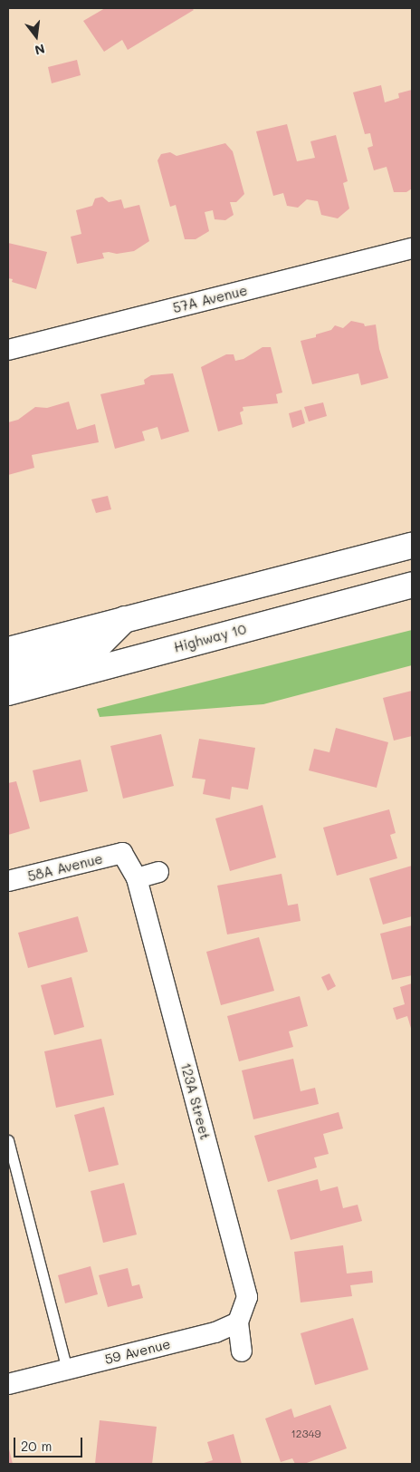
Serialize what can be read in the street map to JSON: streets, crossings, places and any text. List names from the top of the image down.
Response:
{
  "streets": {
    "highway": ["Highway 10"],
    "street": [
      "57A Avenue",
      "58A Avenue",
      "123A Street",
      "59 Avenue"
    ]
  },
  "crossings": [
    ["58A Avenue", "123A Street"],
    ["123A Street", "59 Avenue"]
  ],
  "house_numbers": ["12349"],
  "scale_bar": "20 m",
  "north": "bottom"
}
